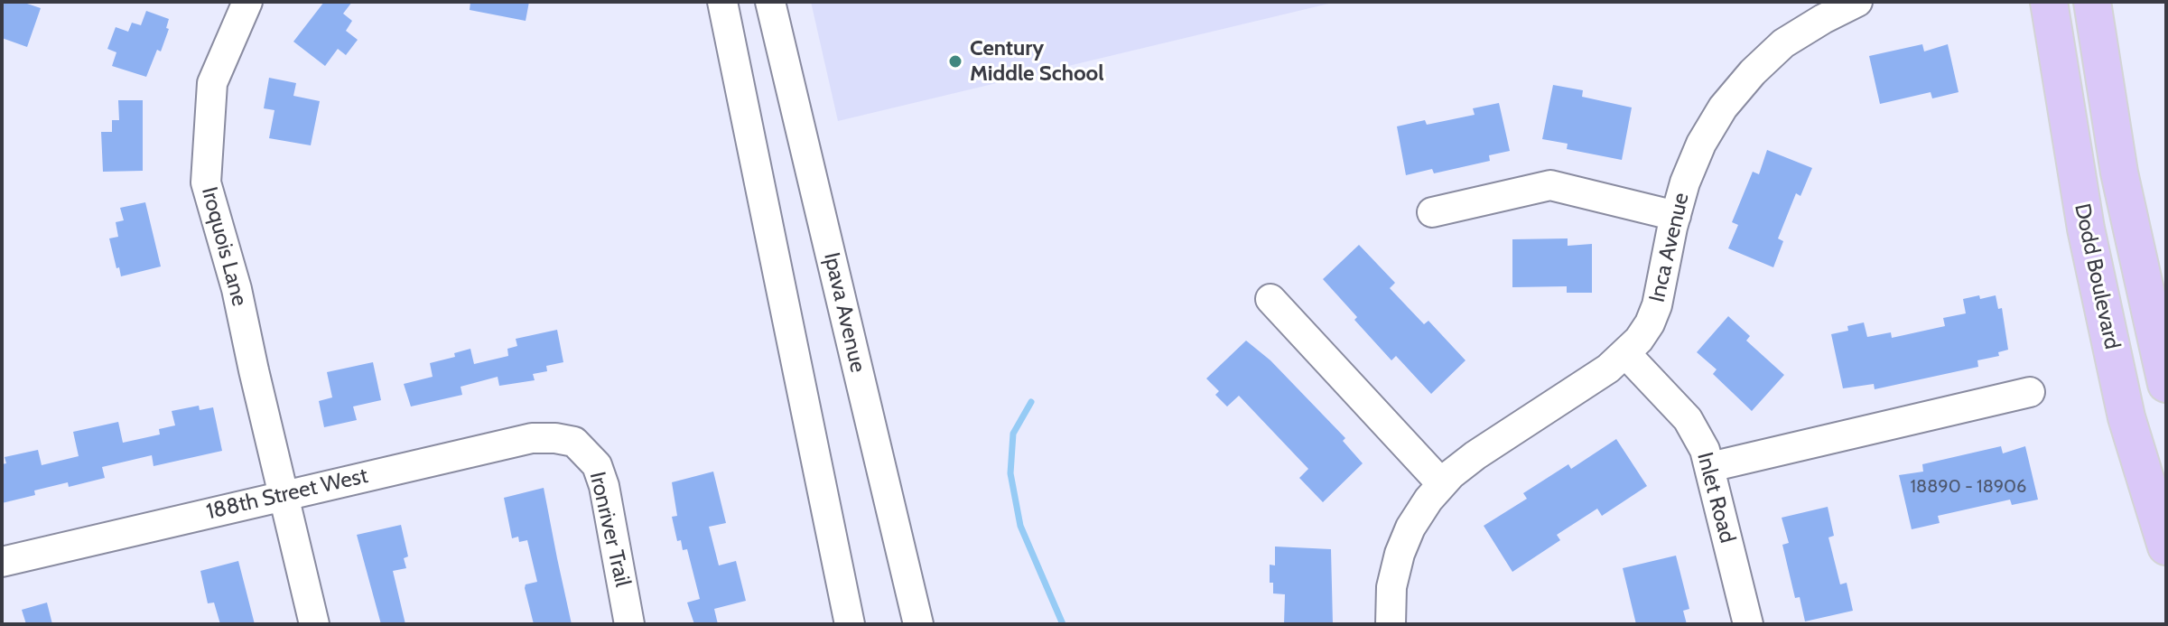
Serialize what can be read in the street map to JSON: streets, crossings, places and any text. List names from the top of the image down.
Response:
{
  "streets": {
    "main road": ["Dodd Boulevard"],
    "street": [
      "Iroquois Lane",
      "Inca Avenue",
      "Ipava Avenue",
      "188th Street West",
      "Inlet Road",
      "Ironriver Trail"
    ]
  },
  "crossings": [
    ["Iroquois Lane", "188th Street West"],
    ["Inca Avenue", "Inlet Road"],
    ["188th Street West", "Ironriver Trail"]
  ],
  "places": ["Century Middle School"],
  "house_numbers": ["18890 - 18906"]
}
